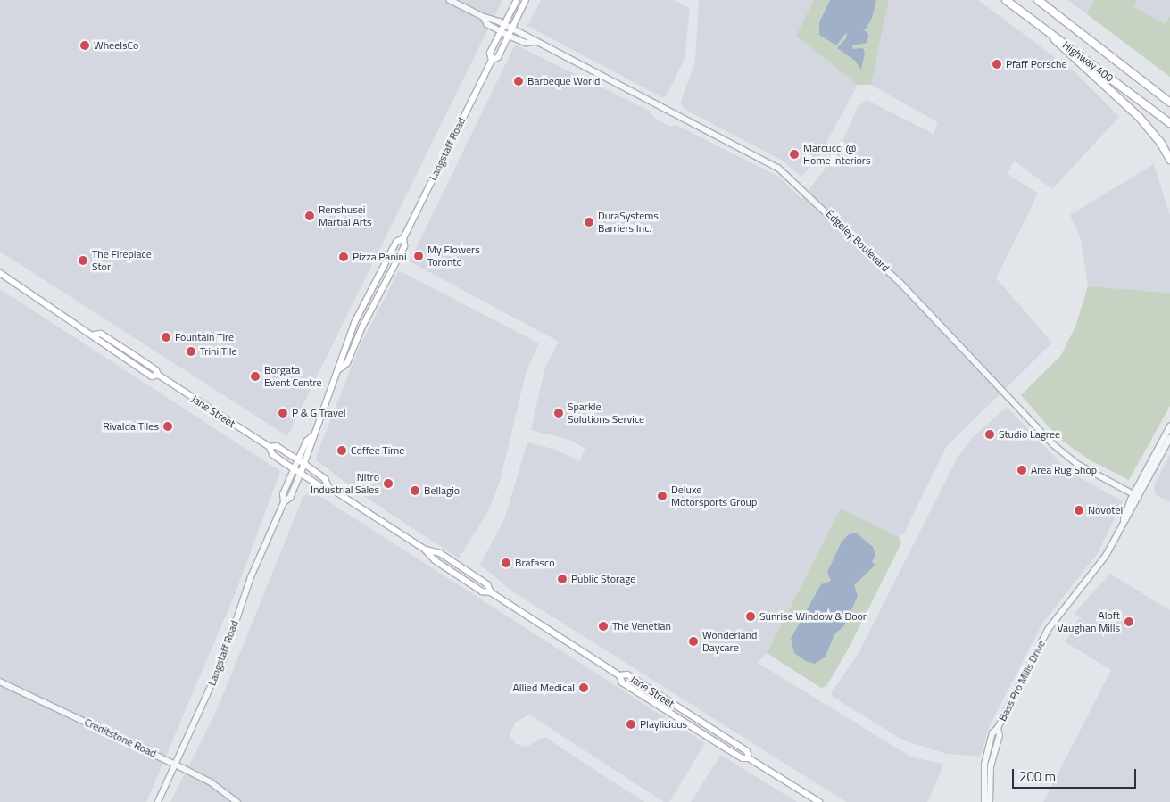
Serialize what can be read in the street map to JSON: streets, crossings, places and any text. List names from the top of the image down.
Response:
{
  "streets": {
    "highway": ["Highway 400"],
    "main road": ["Langstaff Road", "Jane Street"],
    "street": ["Edgeley Boulevard", "Bass Pro Mills Drive", "Creditstone Road"]
  },
  "crossings": [
    ["Langstaff Road", "Edgeley Boulevard"],
    ["Langstaff Road", "Jane Street"],
    ["Langstaff Road", "Creditstone Road"],
    ["Edgeley Boulevard", "Bass Pro Mills Drive"]
  ],
  "places": [
    "WheelsCo",
    "Pfaff Porsche",
    "Barbeque World",
    "Marcucci @ Home Interiors",
    "Renshusei Martial Arts",
    "DuraSystems Barriers Inc.",
    "My Flowers Toronto",
    "Pizza Panini",
    "The Fireplace Stor",
    "Fountain Tire",
    "Trini Tile",
    "Borgata Event Centre",
    "P & G Travel",
    "Sparkle Solutions Service",
    "Rivalda Tiles",
    "Studio Lagree",
    "Coffee Time",
    "Area Rug Shop",
    "Nitro Industrial Sales",
    "Bellagio",
    "Deluxe Motorsports Group",
    "Novotel",
    "Brafasco",
    "Public Storage",
    "Sunrise Window & Door",
    "Aloft Vaughan Mills",
    "The Venetian",
    "Wonderland Daycare",
    "Allied Medical",
    "Playlicious"
  ],
  "scale_bar": "200 m"
}
